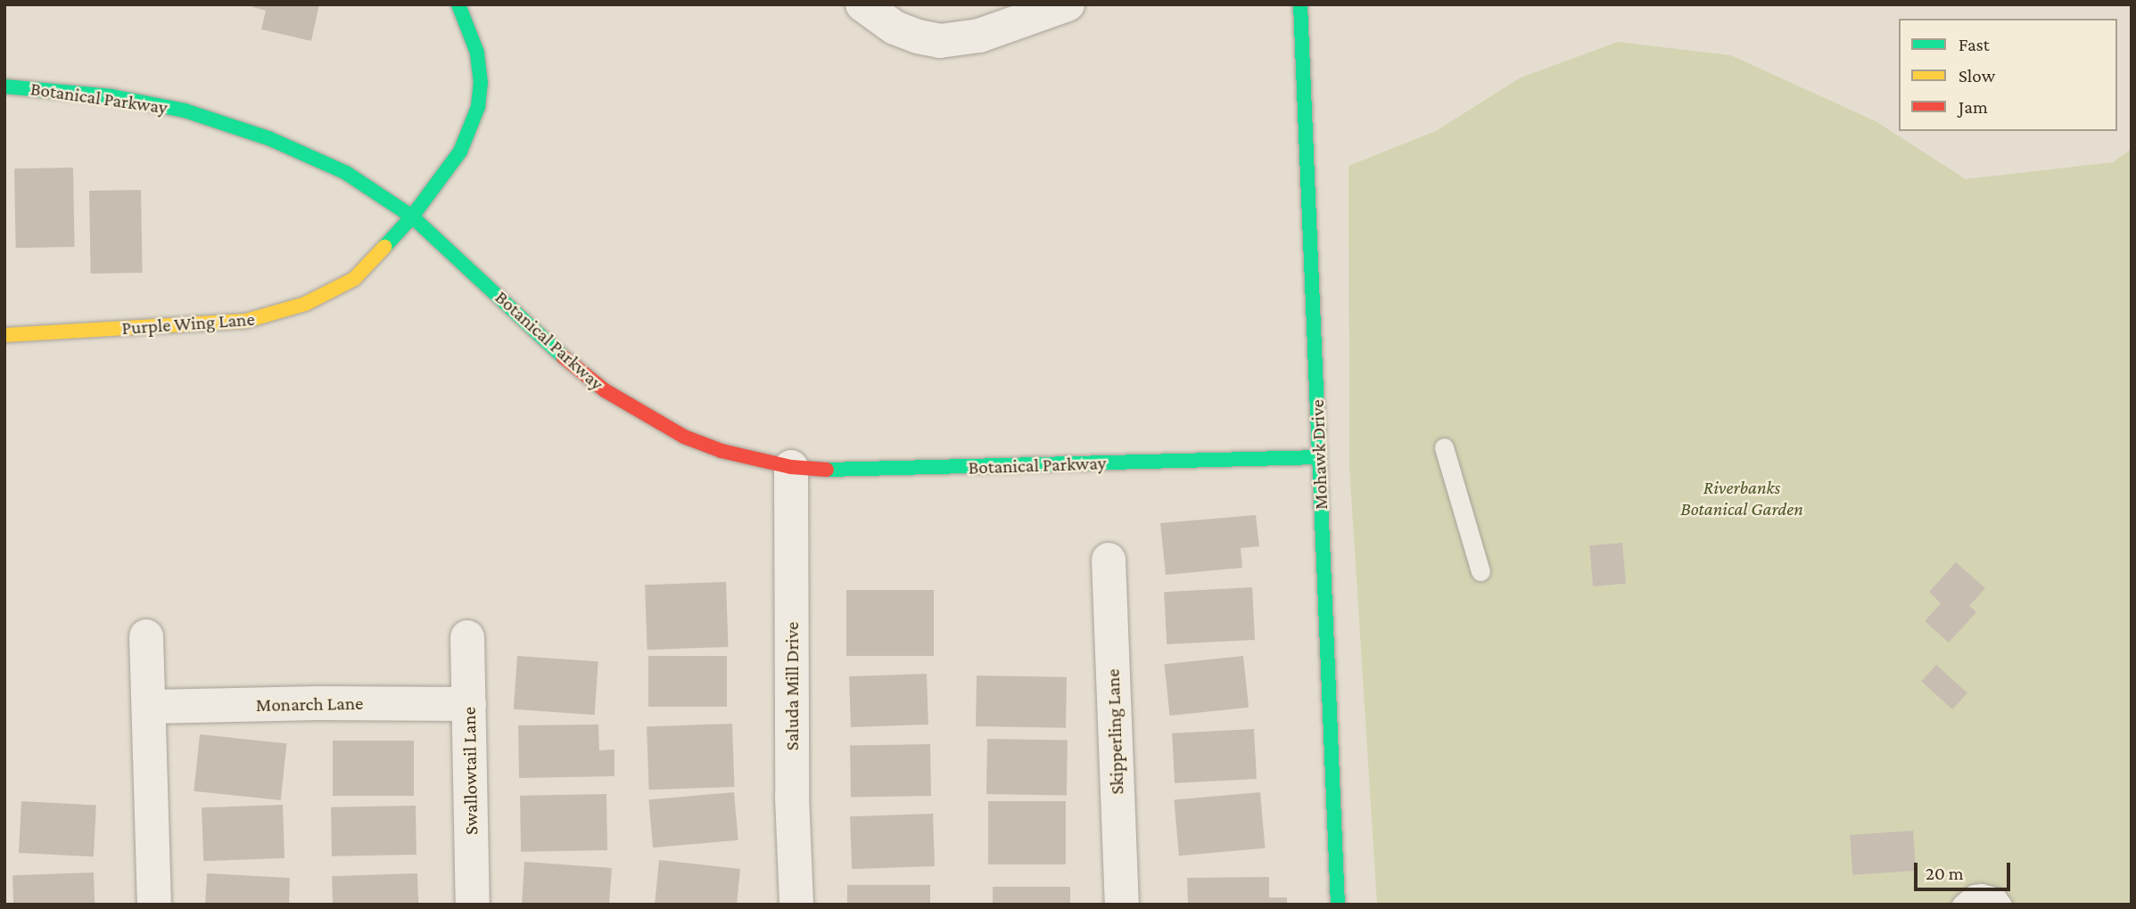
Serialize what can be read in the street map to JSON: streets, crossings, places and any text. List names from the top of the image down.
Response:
{
  "streets": {
    "street": [
      "Botanical Parkway",
      "Purple Wing Lane",
      "Mohawk Drive",
      "Saluda Mill Drive",
      "Monarch Lane",
      "Skipperling Lane",
      "Swallowtail Lane"
    ]
  },
  "crossings": [
    ["Botanical Parkway", "Purple Wing Lane"],
    ["Botanical Parkway", "Mohawk Drive"],
    ["Botanical Parkway", "Saluda Mill Drive"],
    ["Monarch Lane", "Swallowtail Lane"]
  ],
  "parks": ["Riverbanks Botanical Garden"],
  "legend": ["Fast", "Slow", "Jam"],
  "scale_bar": "20 m"
}
